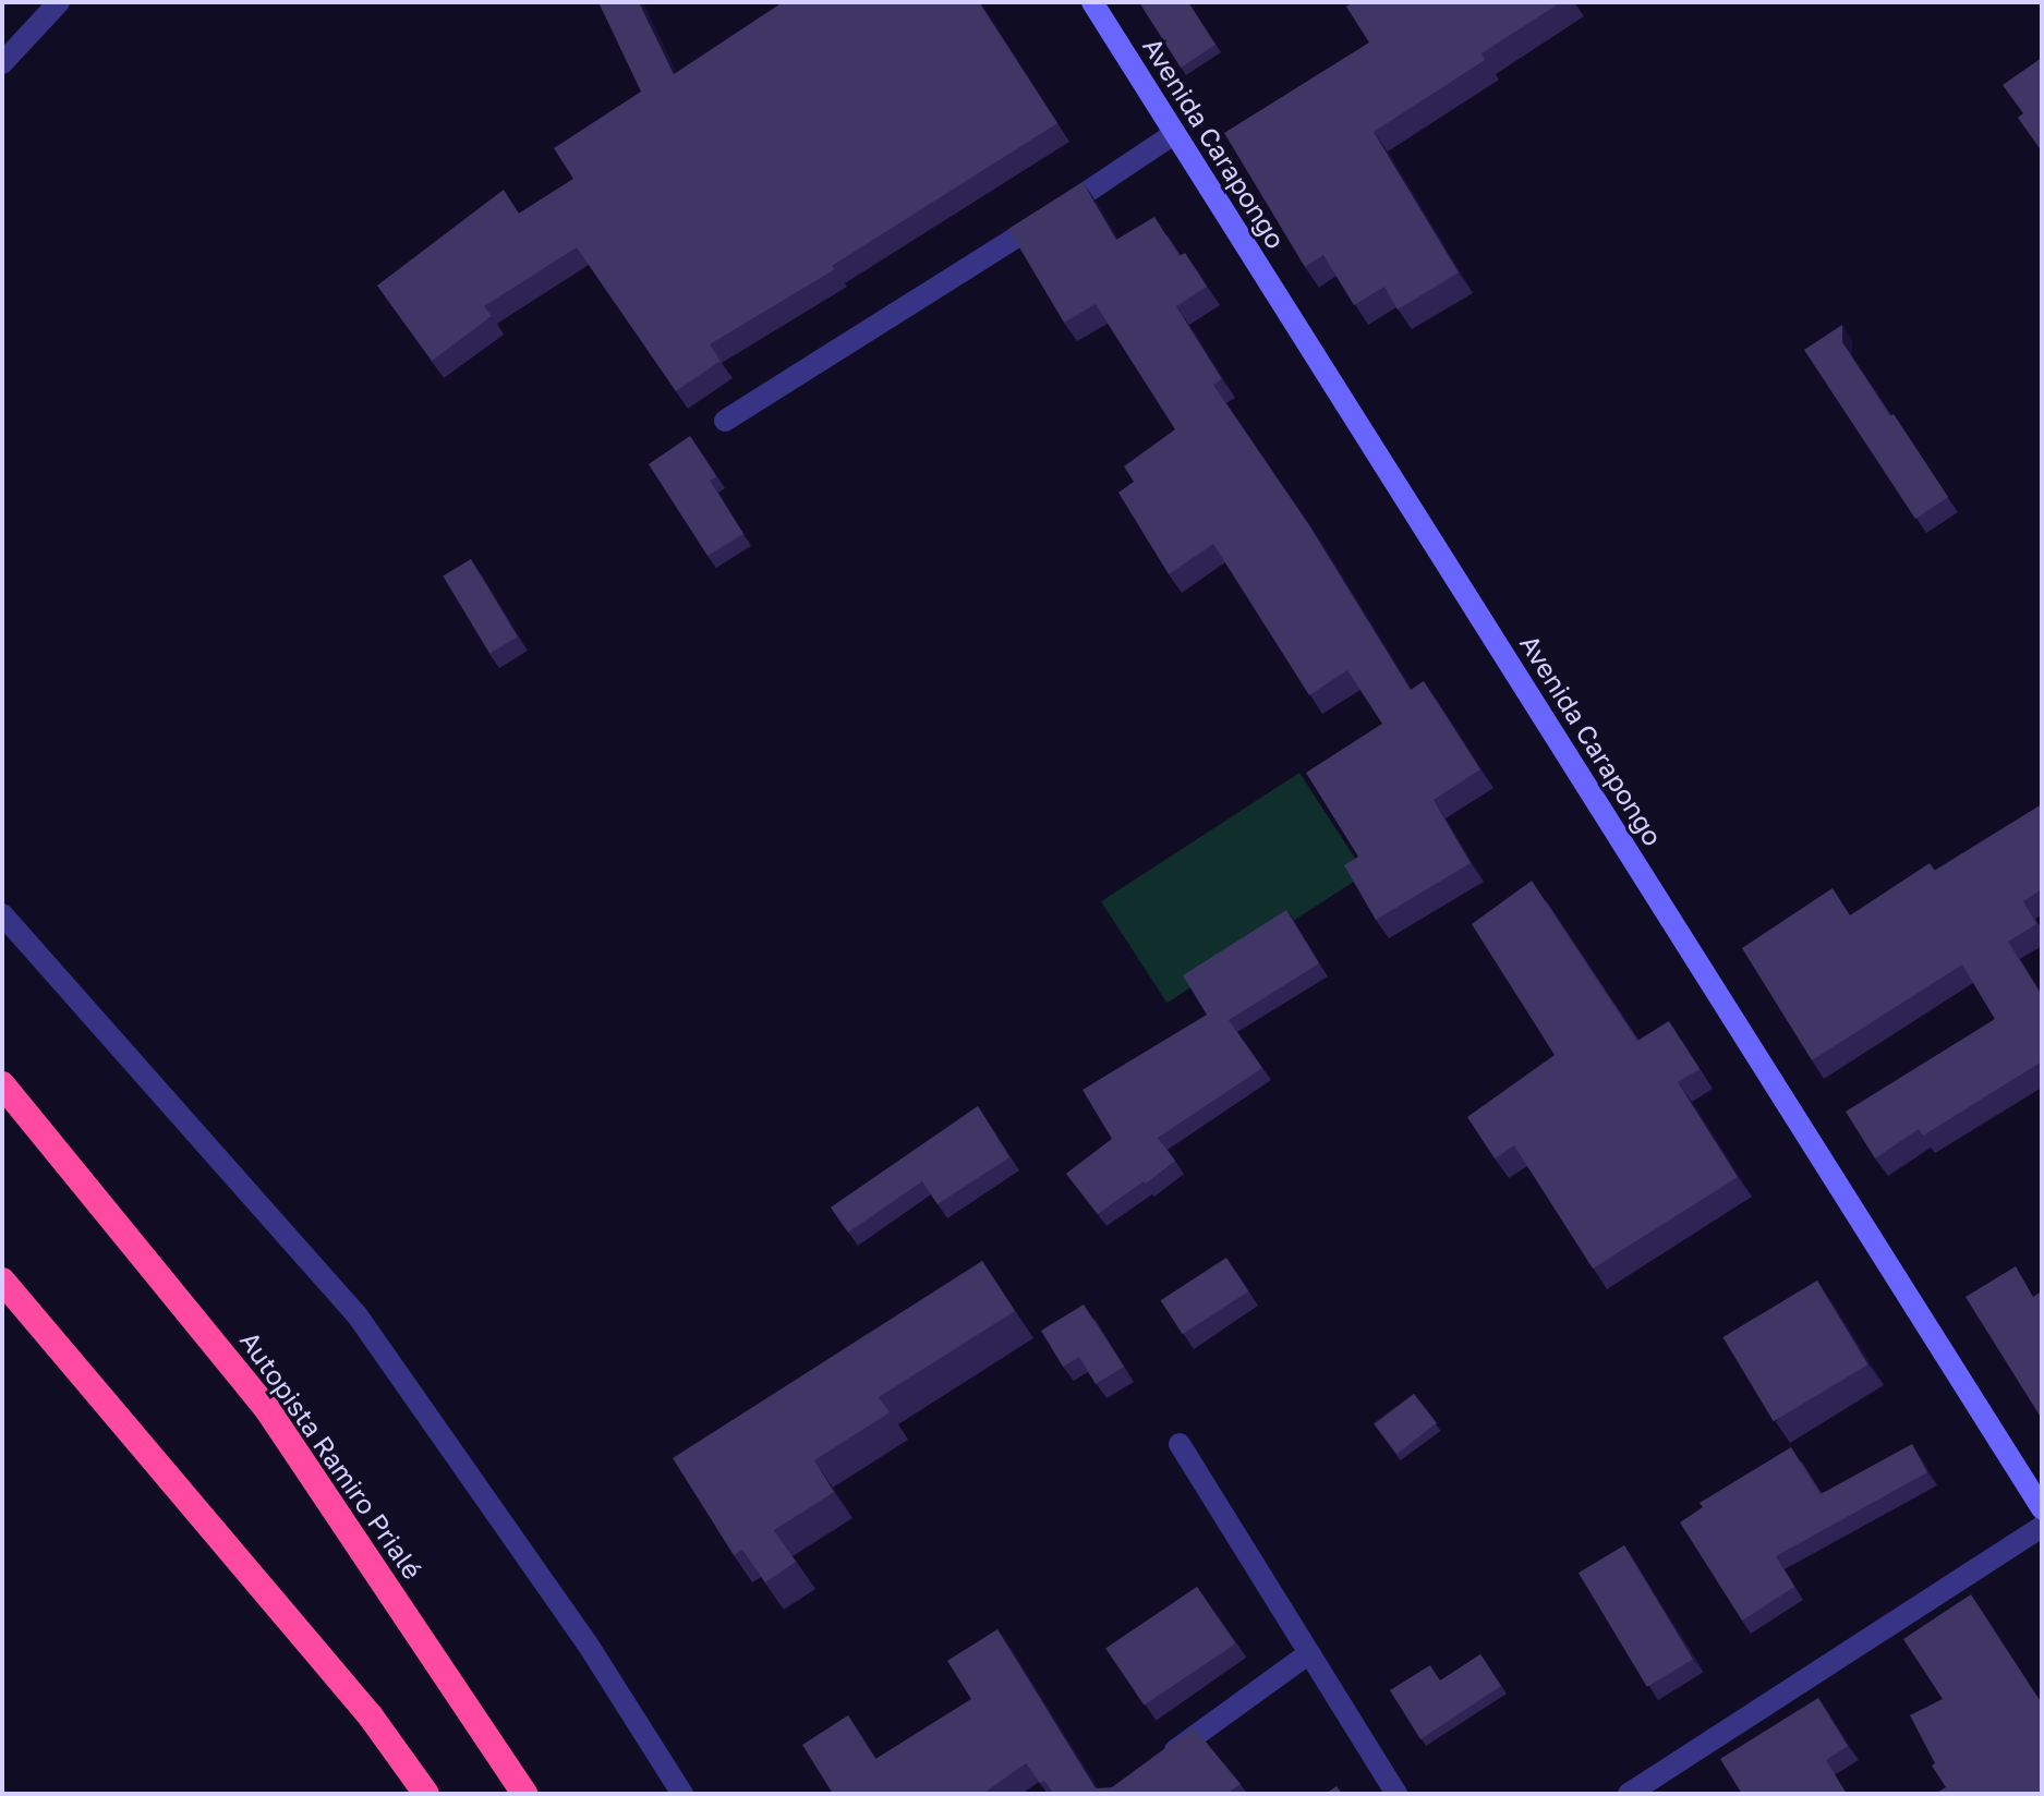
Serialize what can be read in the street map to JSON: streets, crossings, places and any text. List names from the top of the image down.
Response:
{
  "streets": {
    "highway": ["Autopista Ramiro Prialé"],
    "street": ["Avenida Carapongo"]
  }
}
